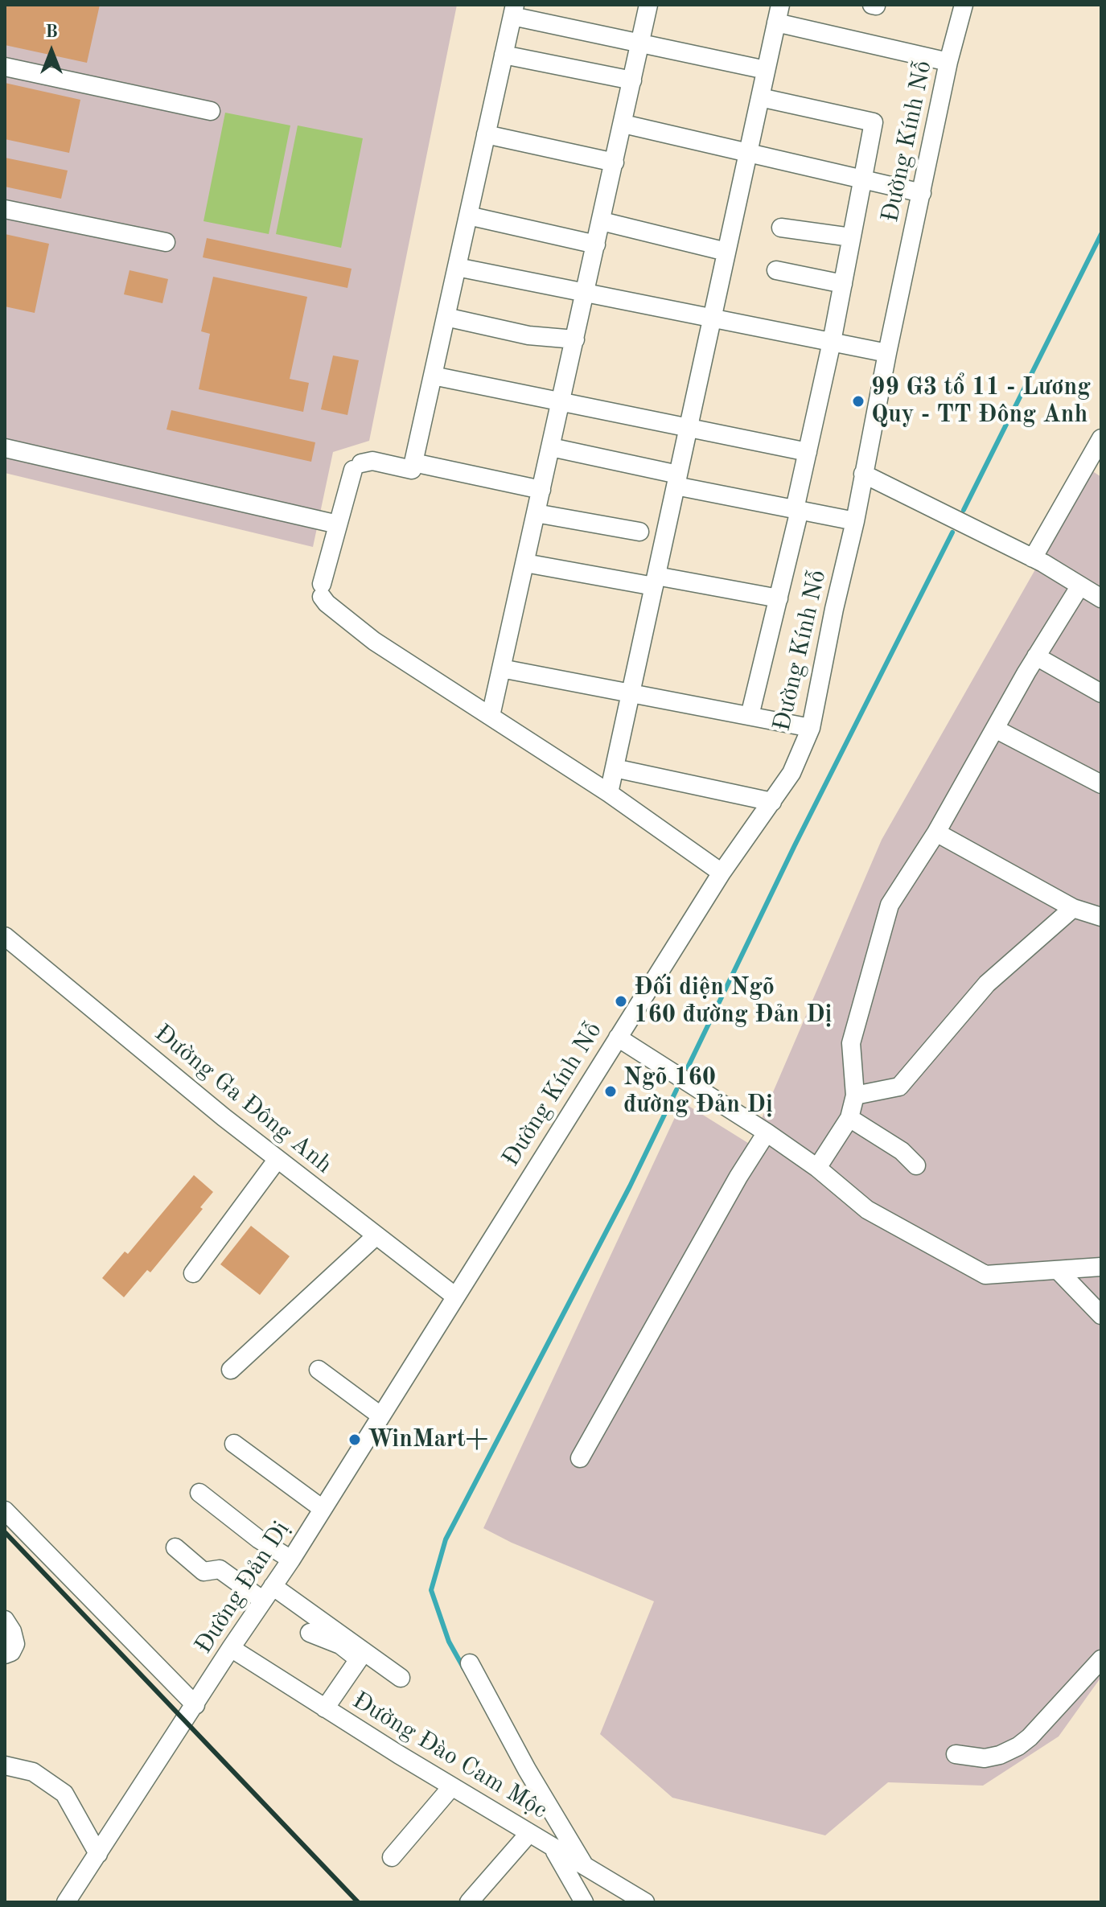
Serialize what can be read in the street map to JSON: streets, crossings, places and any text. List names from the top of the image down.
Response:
{
  "streets": {
    "street": [
      "Đường Kính Nỗ",
      "Đường Ga Đông Anh",
      "Đường Đản Dị",
      "Đường Đào Cam Mộc"
    ]
  },
  "crossings": [
    ["Đường Kính Nỗ", "Đường Ga Đông Anh"],
    ["Đường Kính Nỗ", "Đường Đản Dị"],
    ["Đường Ga Đông Anh", "Đường Đản Dị"],
    ["Đường Đản Dị", "Đường Đào Cam Mộc"]
  ],
  "places": [
    "99 G3 tổ 11 - Lương Quy - TT Đông Anh",
    "Đối diện Ngõ 160 đường Đản Dị",
    "Ngõ 160 đường Đản Dị",
    "WinMart+"
  ],
  "north": "top"
}
